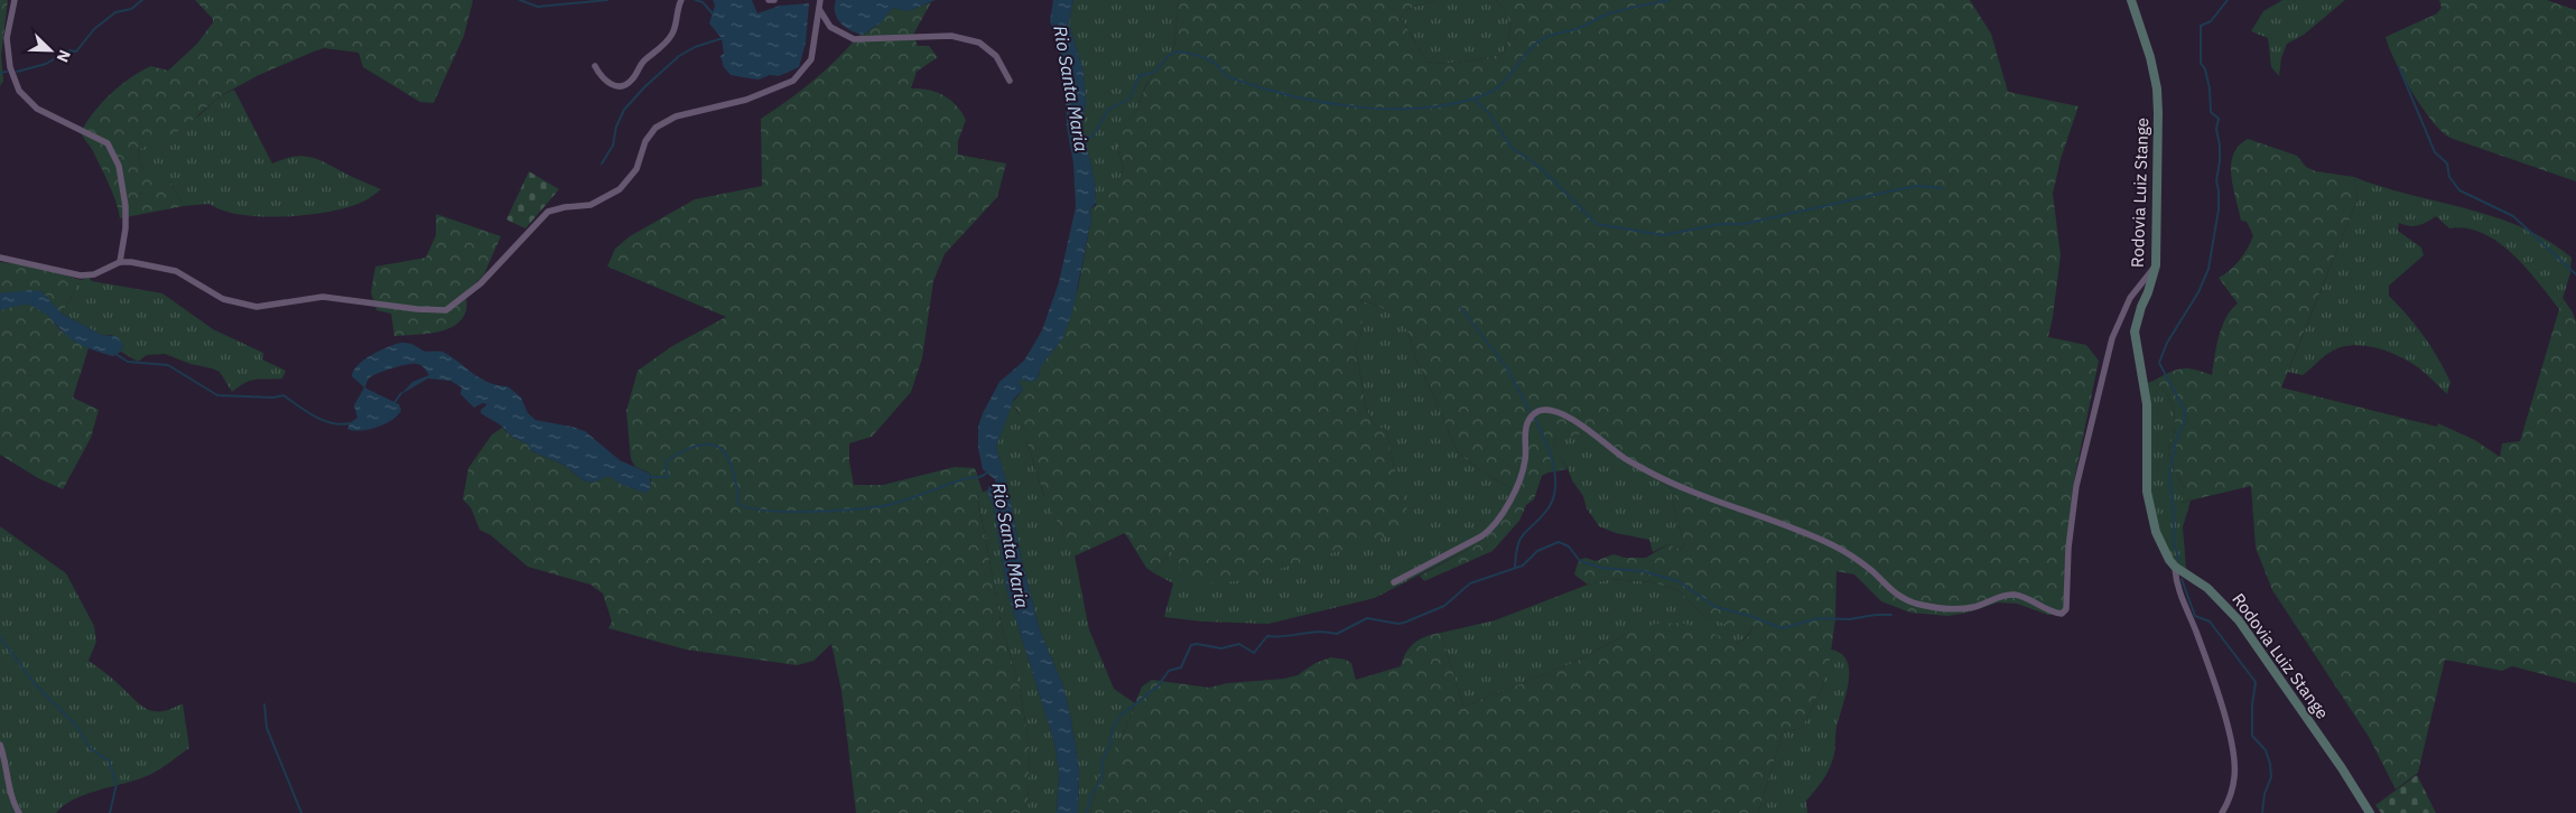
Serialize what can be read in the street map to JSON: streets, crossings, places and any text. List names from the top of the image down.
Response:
{
  "streets": {
    "street": ["Rodovia Luiz Stange"]
  },
  "water": ["Rio Santa Maria"],
  "north": "bottom right"
}
